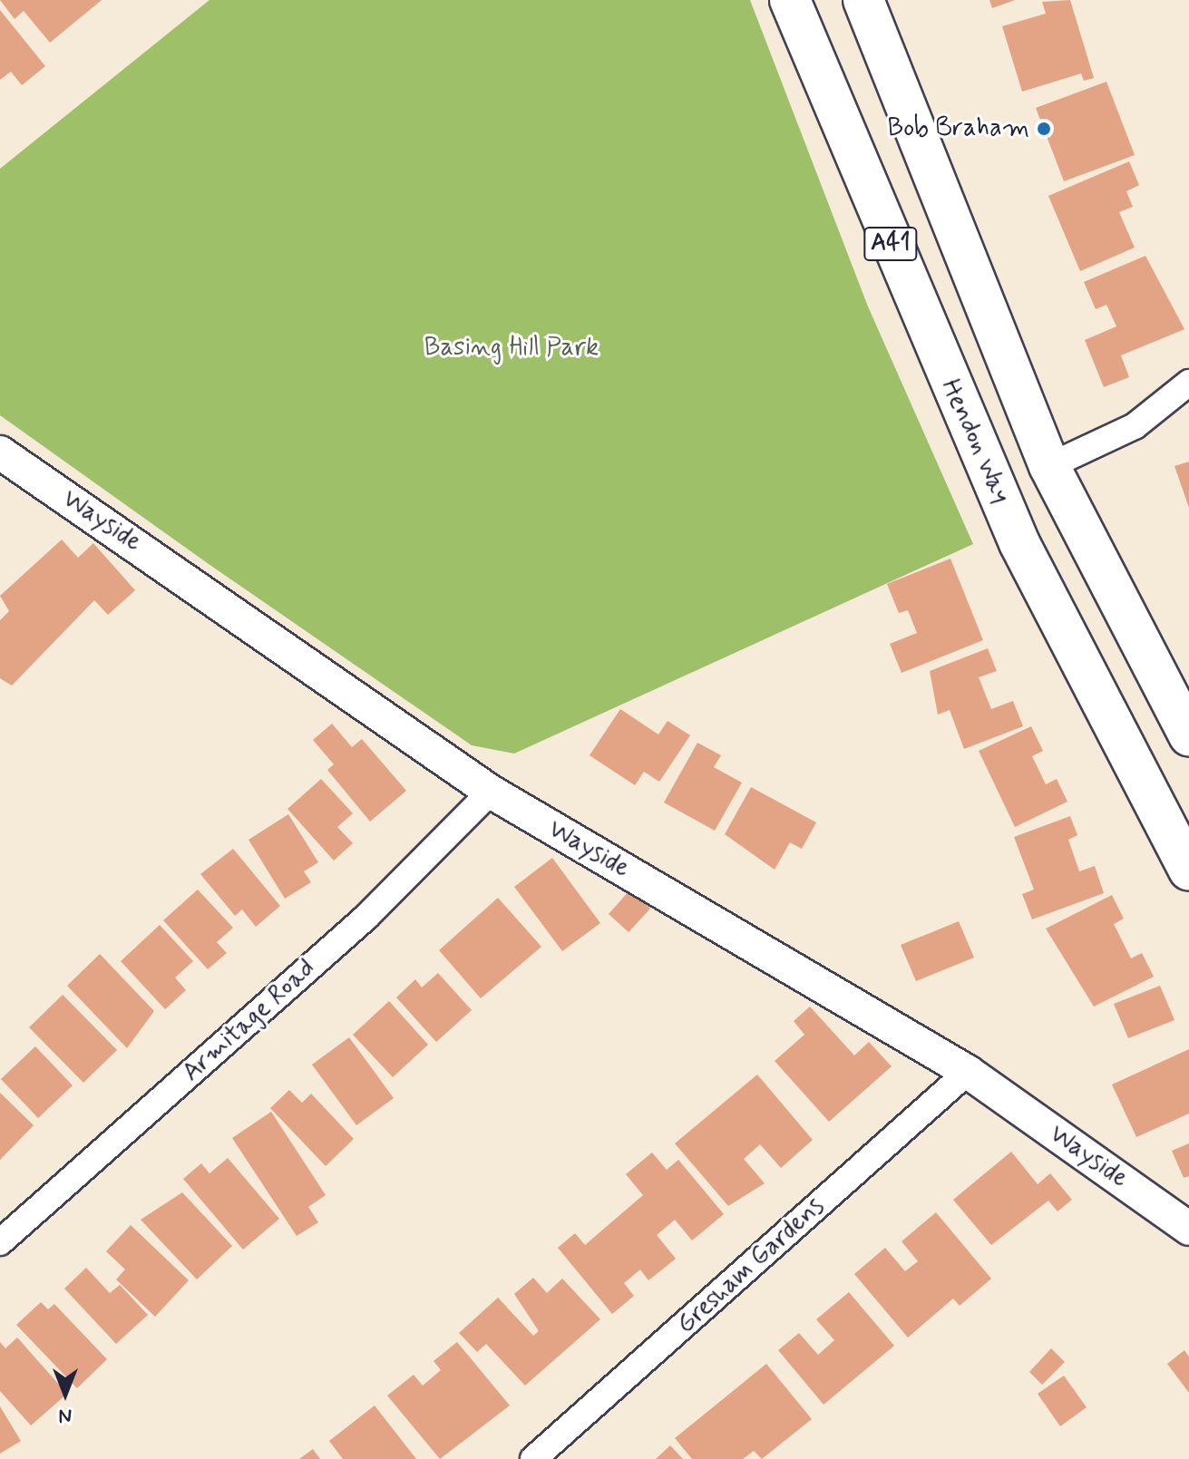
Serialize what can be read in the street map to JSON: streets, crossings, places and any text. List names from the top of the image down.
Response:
{
  "streets": {
    "highway": ["A41", "Hendon Way"],
    "street": ["Wayside", "Armitage Road", "Gresham Gardens"]
  },
  "crossings": [
    ["Wayside", "Armitage Road"],
    ["Wayside", "Gresham Gardens"]
  ],
  "parks": ["Basing Hill Park"],
  "places": ["Bob Braham"],
  "north": "bottom"
}
